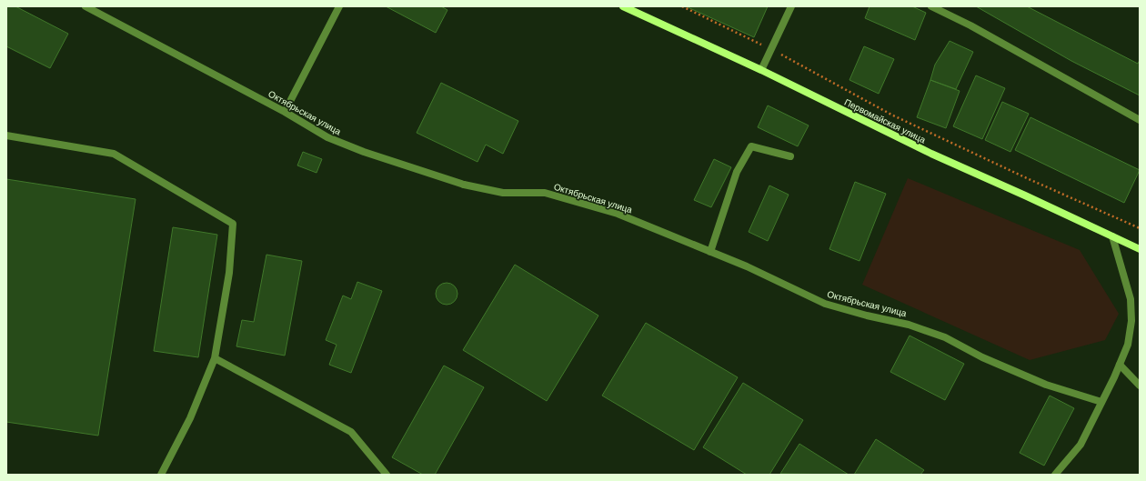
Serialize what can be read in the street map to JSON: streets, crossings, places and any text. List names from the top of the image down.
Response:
{
  "streets": {
    "main road": ["Первомайская улица"],
    "street": ["Октябрьская улица"]
  }
}
